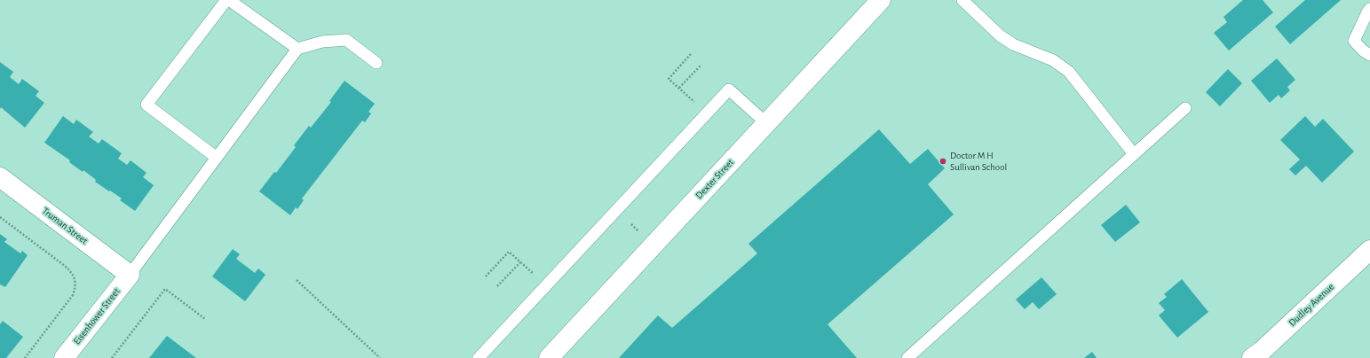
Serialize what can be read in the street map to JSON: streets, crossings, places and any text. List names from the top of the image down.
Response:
{
  "streets": {
    "street": [
      "Dexter Street",
      "Truman Street",
      "Dudley Avenue",
      "Eisenhower Street"
    ]
  },
  "crossings": [
    ["Truman Street", "Eisenhower Street"]
  ],
  "places": ["Doctor M H Sullivan School"]
}
